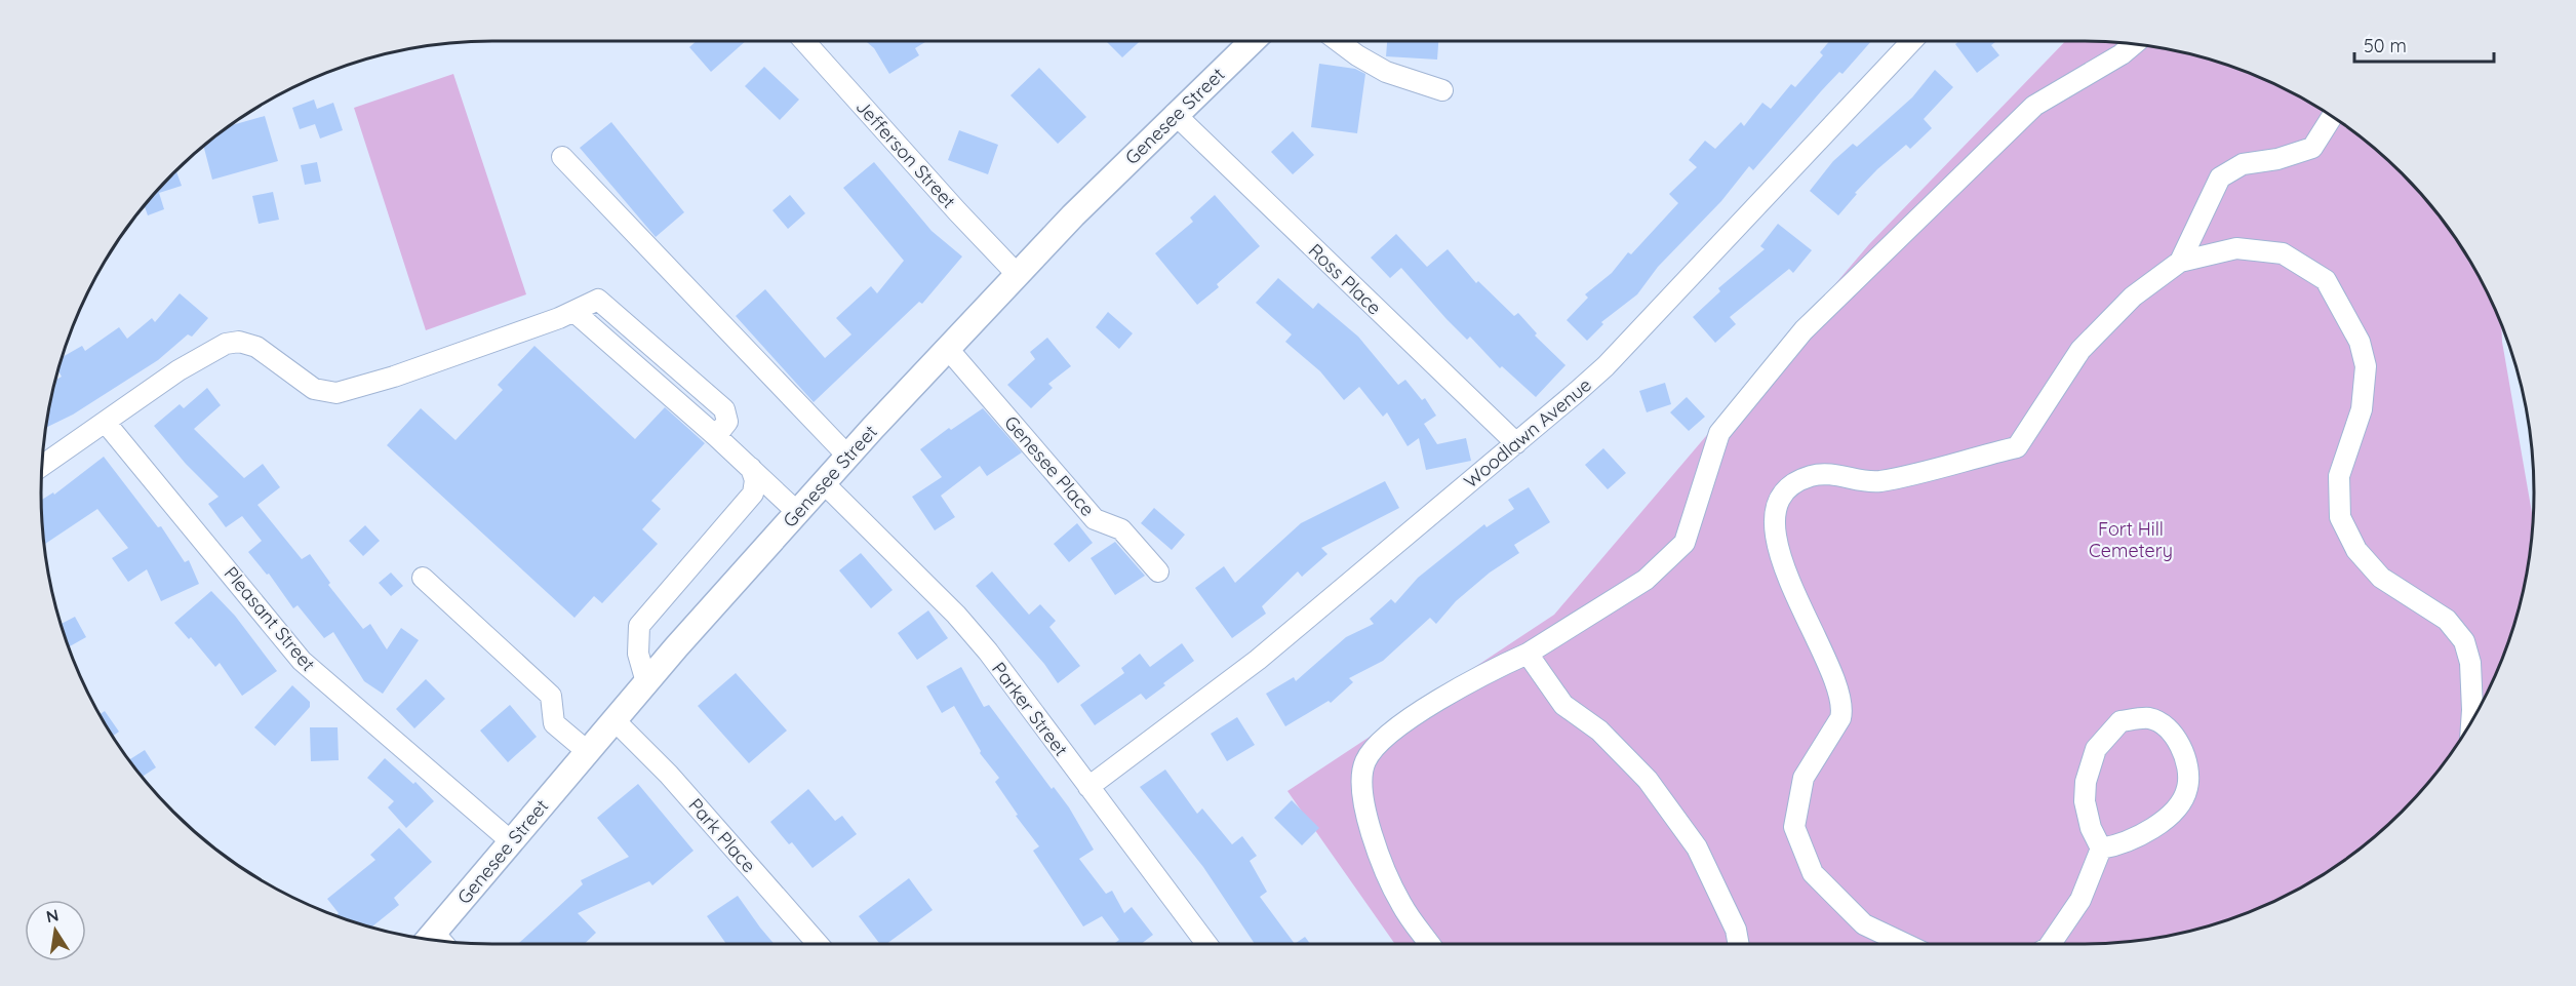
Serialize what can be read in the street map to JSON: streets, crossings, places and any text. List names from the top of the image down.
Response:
{
  "streets": {
    "main road": ["Genesee Street"],
    "street": [
      "Jefferson Street",
      "Ross Place",
      "Woodlawn Avenue",
      "Genesee Place",
      "Pleasant Street",
      "Parker Street",
      "Park Place"
    ]
  },
  "crossings": [
    ["Genesee Street", "Jefferson Street"],
    ["Genesee Street", "Ross Place"],
    ["Genesee Street", "Genesee Place"],
    ["Genesee Street", "Pleasant Street"],
    ["Genesee Street", "Parker Street"],
    ["Genesee Street", "Park Place"],
    ["Ross Place", "Woodlawn Avenue"],
    ["Woodlawn Avenue", "Parker Street"]
  ],
  "parks": ["Fort Hill Cemetery"],
  "scale_bar": "50 m",
  "north": "top"
}
